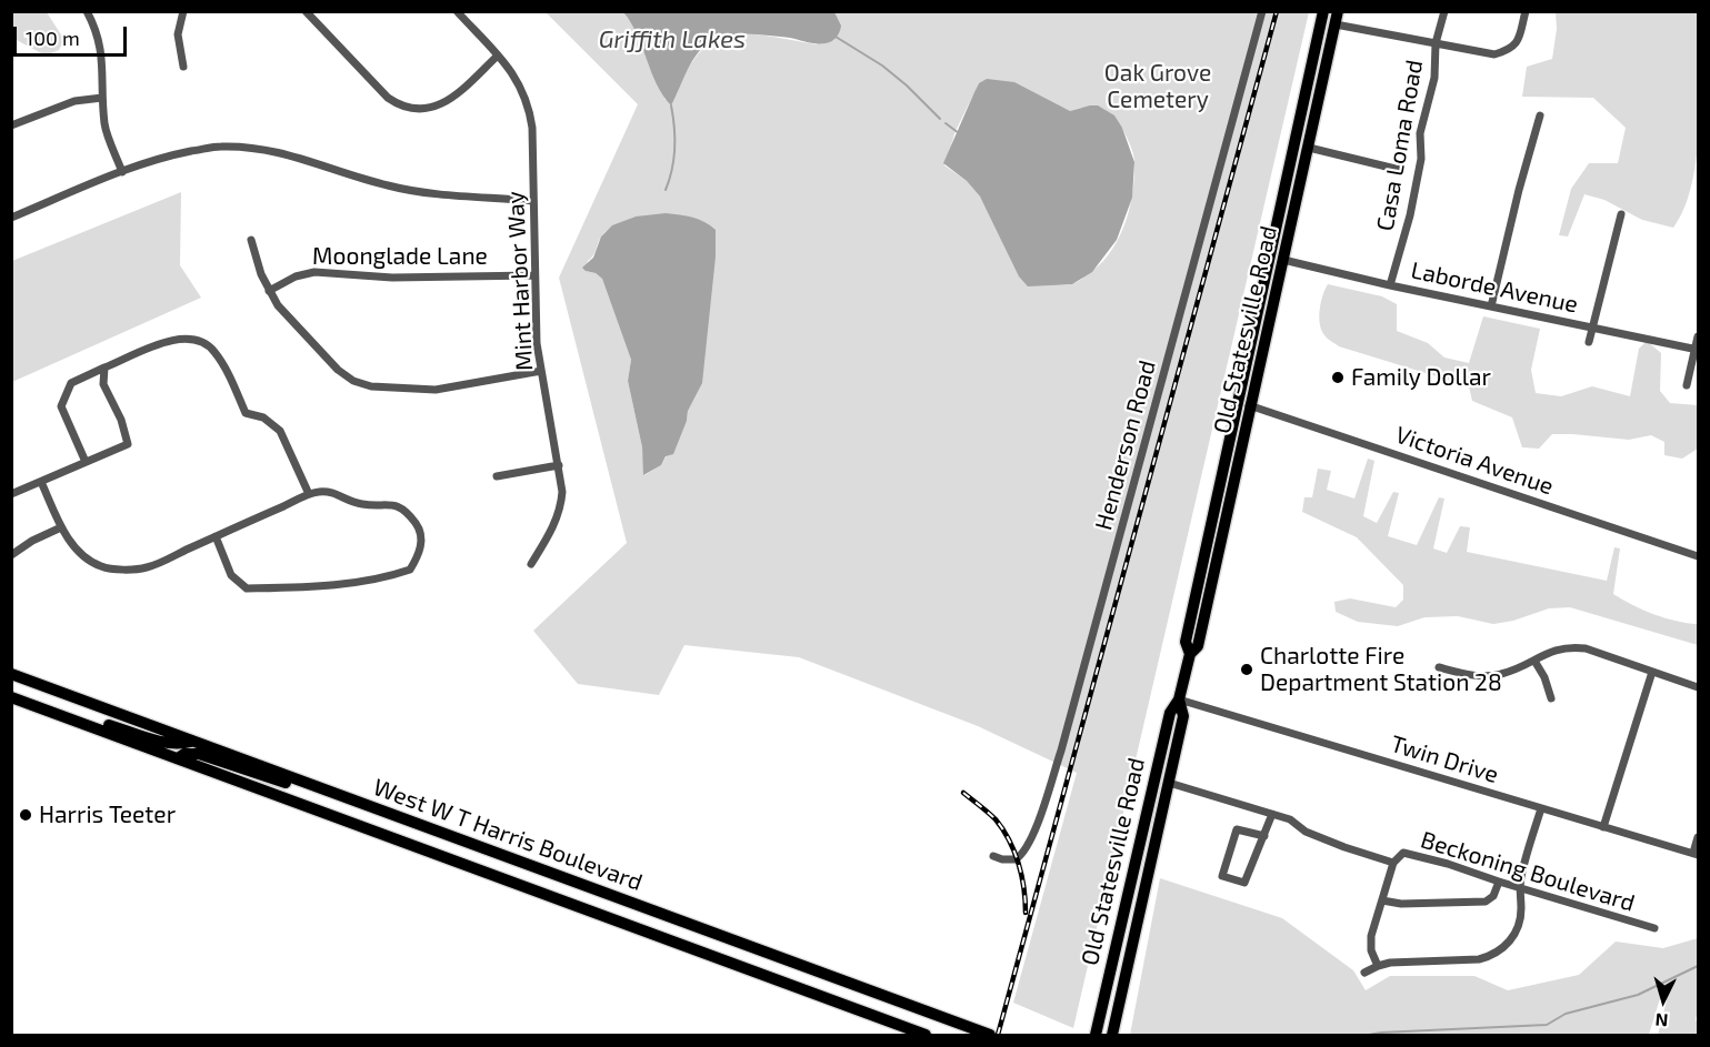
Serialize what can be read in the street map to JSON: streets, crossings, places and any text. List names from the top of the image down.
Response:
{
  "streets": {
    "main road": ["Old Statesville Road", "West W T Harris Boulevard"],
    "street": [
      "Casa Loma Road",
      "Moonglade Lane",
      "Mint Harbor Way",
      "Laborde Avenue",
      "Henderson Road",
      "Victoria Avenue",
      "Twin Drive",
      "Beckoning Boulevard"
    ]
  },
  "crossings": [
    ["Casa Loma Road", "Laborde Avenue"],
    ["Moonglade Lane", "Mint Harbor Way"],
    ["Laborde Avenue", "Old Statesville Road"],
    ["Old Statesville Road", "Victoria Avenue"],
    ["Old Statesville Road", "Twin Drive"],
    ["Old Statesville Road", "Beckoning Boulevard"]
  ],
  "water": ["Griffith Lakes"],
  "parks": ["Oak Grove Cemetery"],
  "places": ["Family Dollar", "Charlotte Fire Department Station 28", "Harris Teeter"],
  "scale_bar": "100 m",
  "north": "bottom"
}
